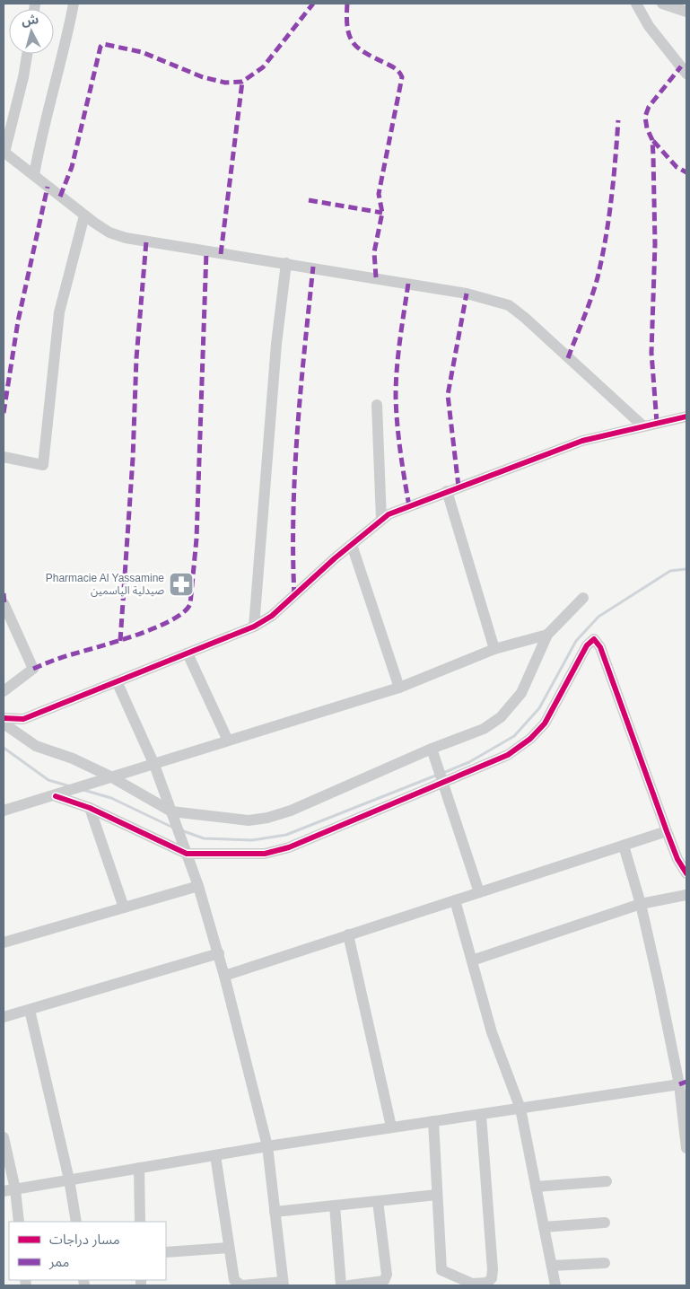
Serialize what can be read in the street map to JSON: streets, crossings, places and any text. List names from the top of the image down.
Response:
{
  "places": {
    "pharmacy": ["Pharmacie Al Yassamine صيدلية الياسمين"]
  },
  "legend": ["مسار دراجات", "ممر"],
  "north": "top"
}
